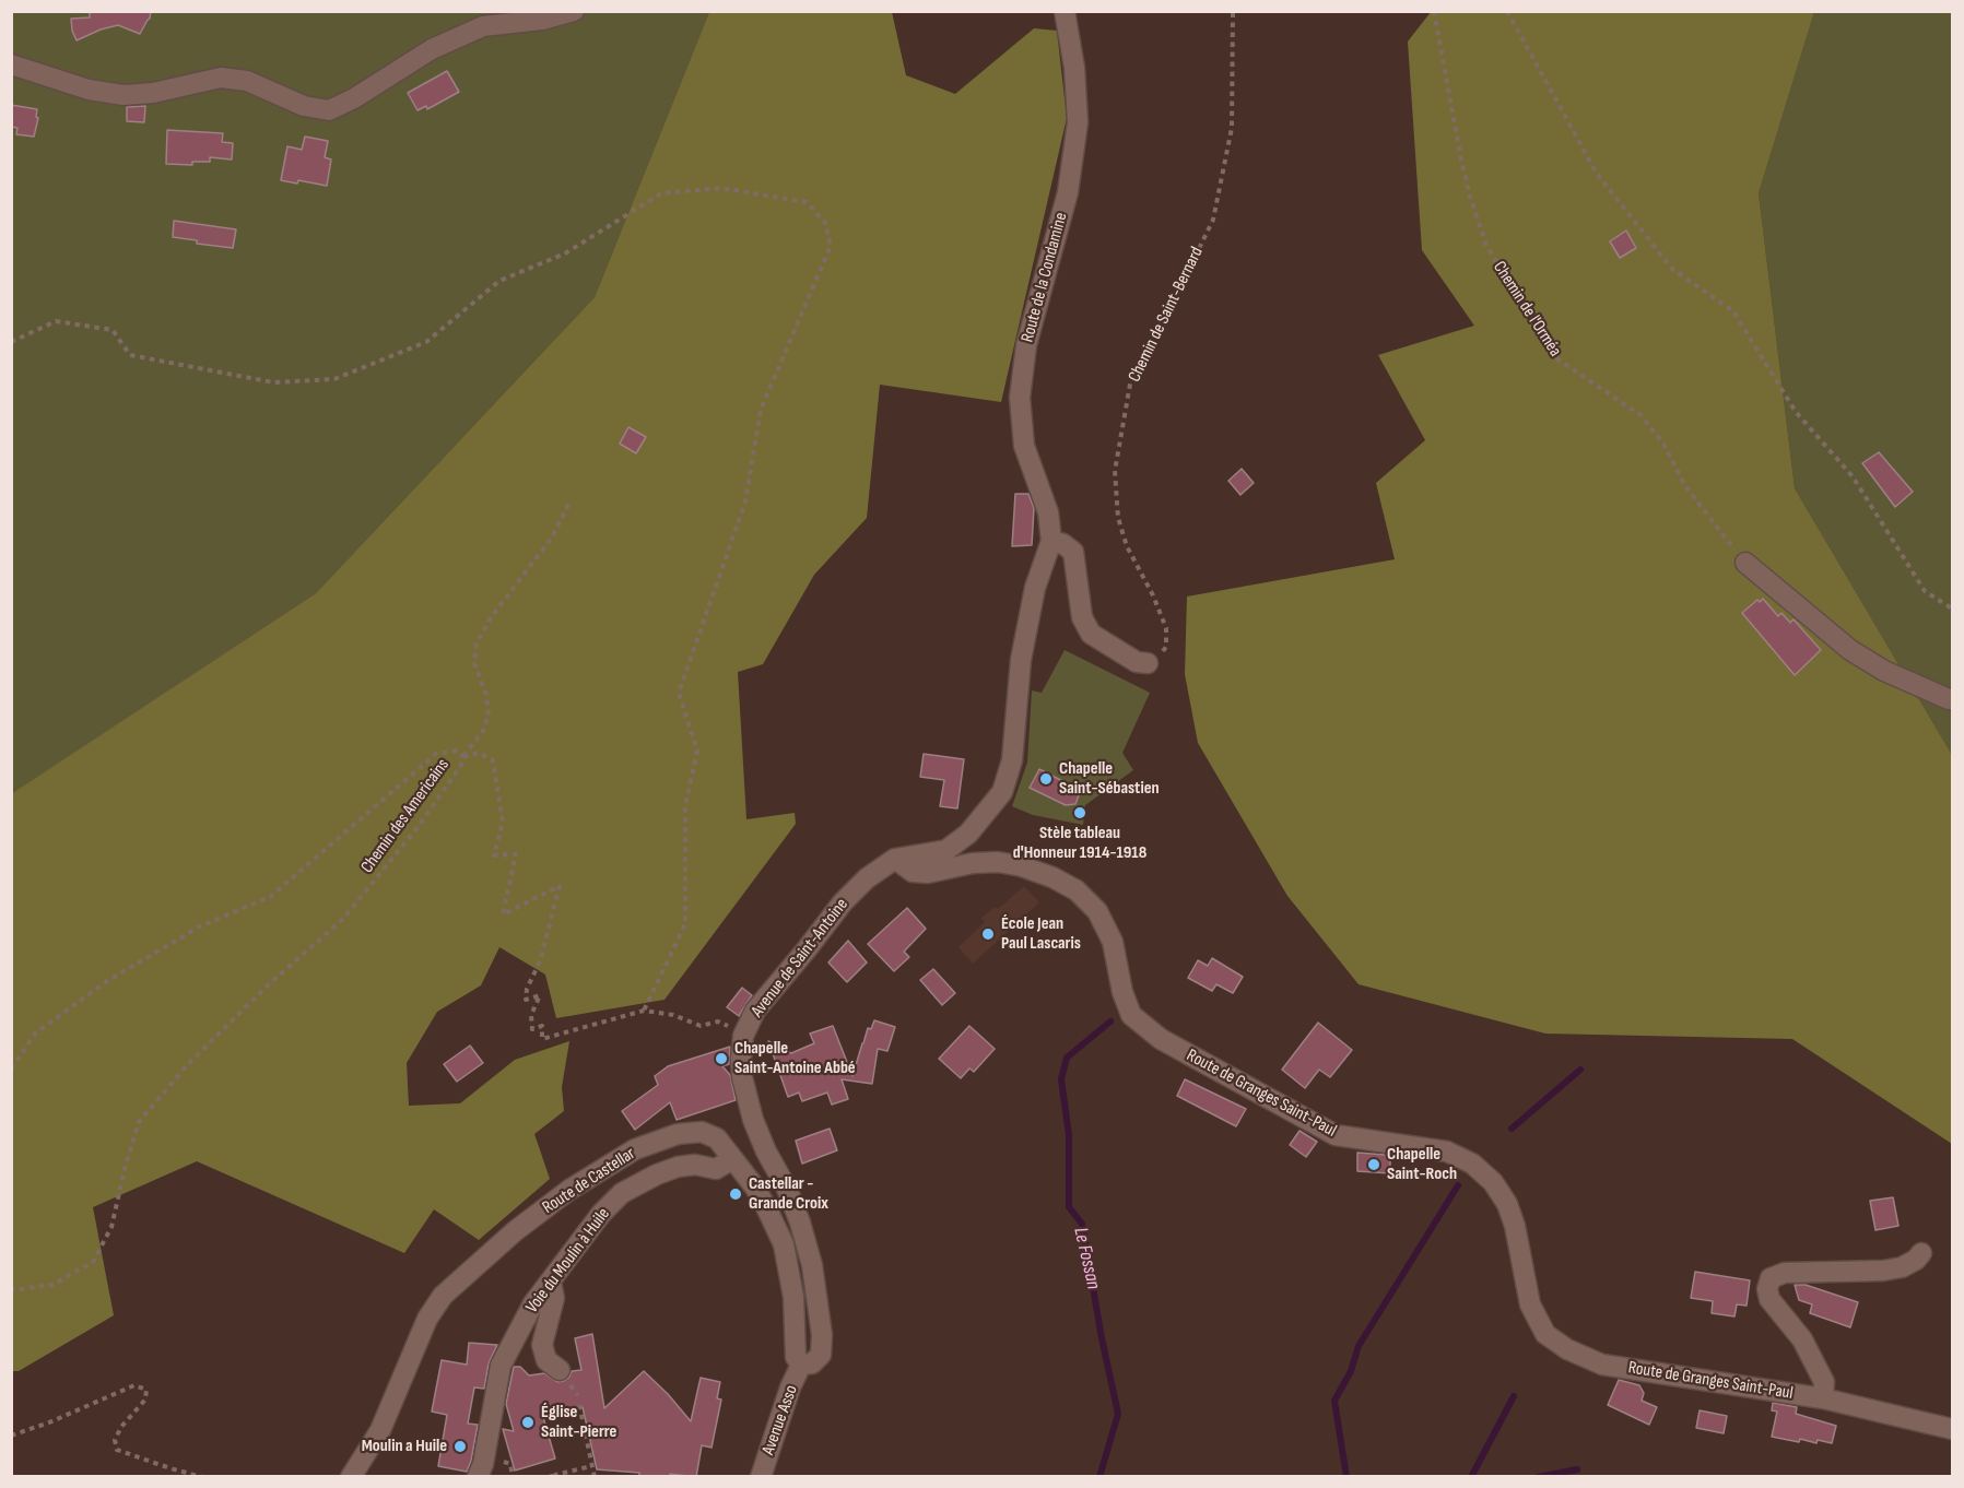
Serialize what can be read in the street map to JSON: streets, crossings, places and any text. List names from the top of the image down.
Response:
{
  "streets": {
    "street": [
      "Route de la Condamine",
      "Avenue de Saint-Antoine",
      "Route de Granges Saint-Paul",
      "Route de Castellar",
      "Voie du Moulin à Huile",
      "Avenue Asso"
    ],
    "path": ["Chemin de l'Orméa", "Chemin de Saint-Bernard", "Chemin des Americains"]
  },
  "crossings": [
    ["Avenue de Saint-Antoine", "Route de Granges Saint-Paul"],
    ["Avenue de Saint-Antoine", "Route de Castellar"],
    ["Avenue de Saint-Antoine", "Avenue Asso"],
    ["Route de Castellar", "Voie du Moulin à Huile"],
    ["Route de Castellar", "Avenue Asso"]
  ],
  "water": ["Le Fossan"],
  "places": [
    "Chapelle Saint-Sébastien",
    "Stèle tableau d'Honneur 1914-1918",
    "École Jean Paul Lascaris",
    "Chapelle Saint-Antoine Abbé",
    "Chapelle Saint-Roch",
    "Castellar - Grande Croix",
    "Église Saint-Pierre",
    "Moulin a Huile"
  ]
}
